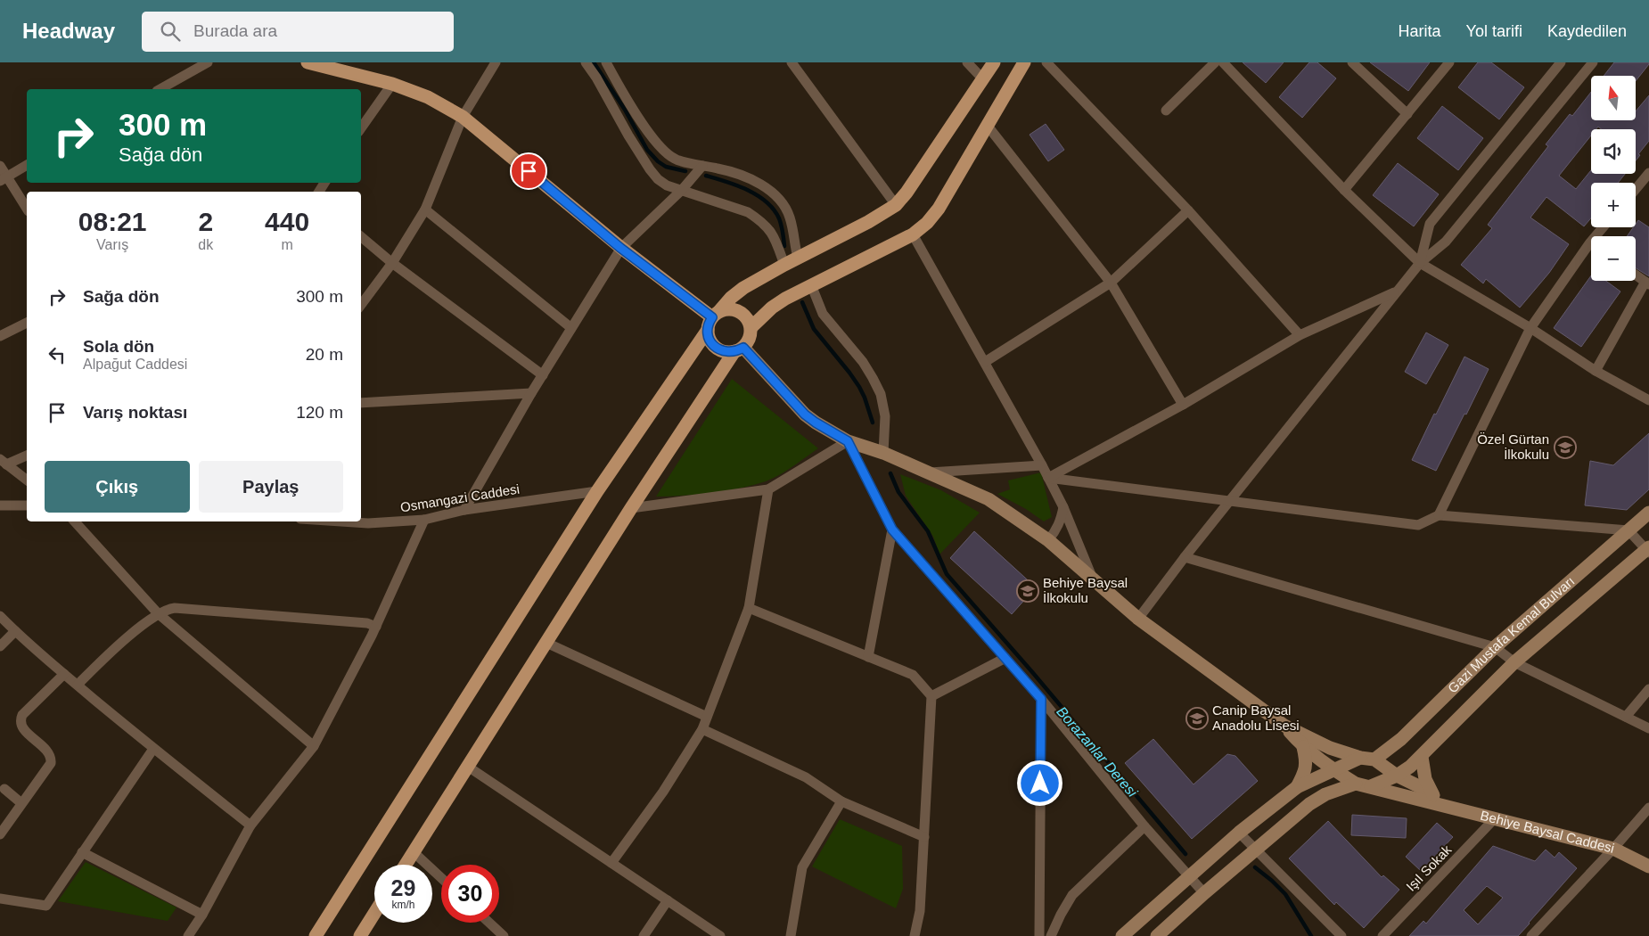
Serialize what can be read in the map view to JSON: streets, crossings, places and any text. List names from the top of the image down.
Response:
{
  "streets": {
    "main road": ["Gazi Mustafa Kemal Bulvarı", "Behiye Baysal Caddesi"],
    "street": ["Osmangazi Caddesi", "Işıl Sokak"]
  },
  "crossings": [
    ["Gazi Mustafa Kemal Bulvarı", "Behiye Baysal Caddesi"],
    ["Behiye Baysal Caddesi", "Işıl Sokak"]
  ],
  "water": ["Borazanlar Deresi"],
  "places": {
    "school or university": ["Özel Gürtan İlkokulu", "Behiye Baysal İlkokulu", "Canip Baysal Anadolu Lisesi"]
  },
  "north": "top",
  "page": {
    "header": "Headway",
    "search": "Burada ara",
    "nav": ["Harita", "Yol tarifi", "Kaydedilen"],
    "map_buttons": ["+", "−"],
    "turn": ["300 m", "Sağa dön"],
    "eta": [
      "08:21",
      "Varış",
      "2",
      "dk",
      "440",
      "m"
    ],
    "list": [
      {
        "name": "Sağa dön",
        "value": "300 m"
      },
      {
        "name": "Sola dön",
        "note": "Alpağut Caddesi",
        "value": "20 m"
      },
      {
        "name": "Varış noktası",
        "value": "120 m"
      }
    ],
    "buttons": ["Çıkış", "Paylaş"],
    "speed": "29 km/h",
    "limit": "30"
  }
}
